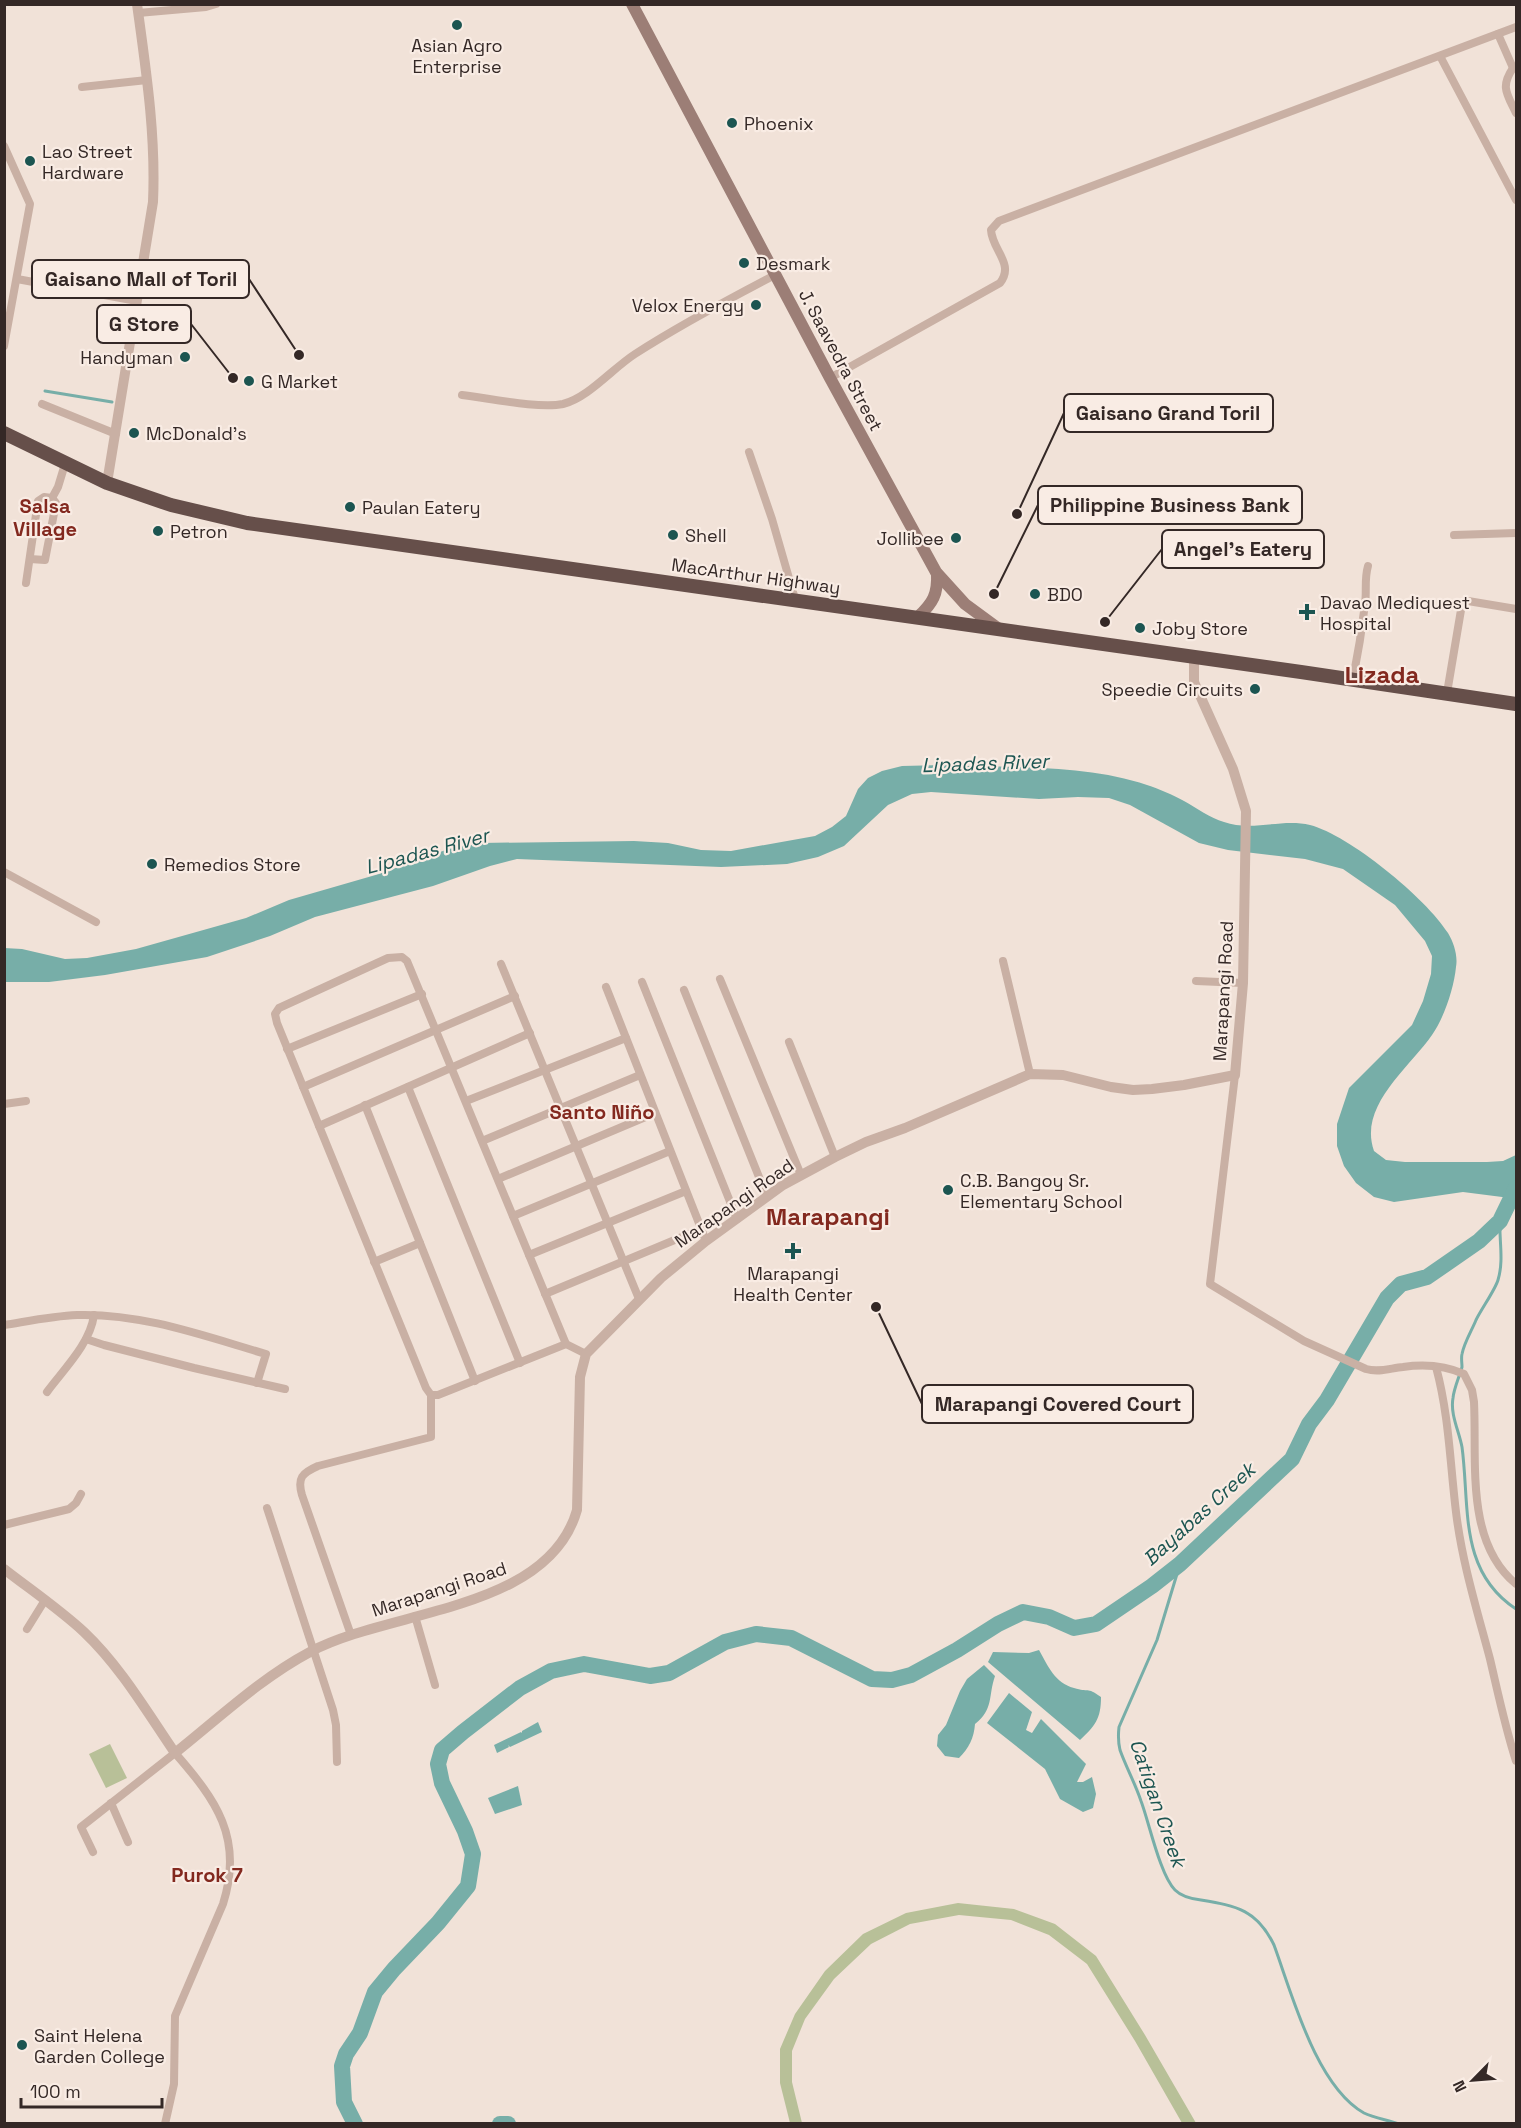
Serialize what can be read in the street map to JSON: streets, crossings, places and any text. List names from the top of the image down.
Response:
{
  "streets": {
    "highway": ["MacArthur Highway"],
    "main road": ["J. Saavedra Street"],
    "street": ["Marapangi Road"]
  },
  "crossings": [
    ["J. Saavedra Street", "MacArthur Highway"],
    ["MacArthur Highway", "Marapangi Road"]
  ],
  "districts": [
    "Salsa Village",
    "Lizada",
    "Santo Niño",
    "Marapangi",
    "Purok 7"
  ],
  "water": ["Lipadas River", "Bayabas Creek", "Catigan Creek"],
  "places": {
    "other": [
      "Asian Agro Enterprise",
      "Phoenix",
      "Lao Street Hardware",
      "Desmark",
      "Velox Energy",
      "Gaisano Mall of Toril",
      "Handyman",
      "G Store",
      "G Market",
      "McDonald's",
      "Paulan Eatery",
      "Gaisano Grand Toril",
      "Petron",
      "Shell",
      "Jollibee",
      "Philippine Business Bank",
      "BDO",
      "Angel's Eatery",
      "Joby Store",
      "Speedie Circuits",
      "Remedios Store",
      "C.B. Bangoy Sr. Elementary School",
      "Marapangi Covered Court",
      "Saint Helena Garden College"
    ],
    "health": ["Davao Mediquest Hospital", "Marapangi Health Center"]
  },
  "scale_bar": "100 m",
  "north": "bottom left"
}
